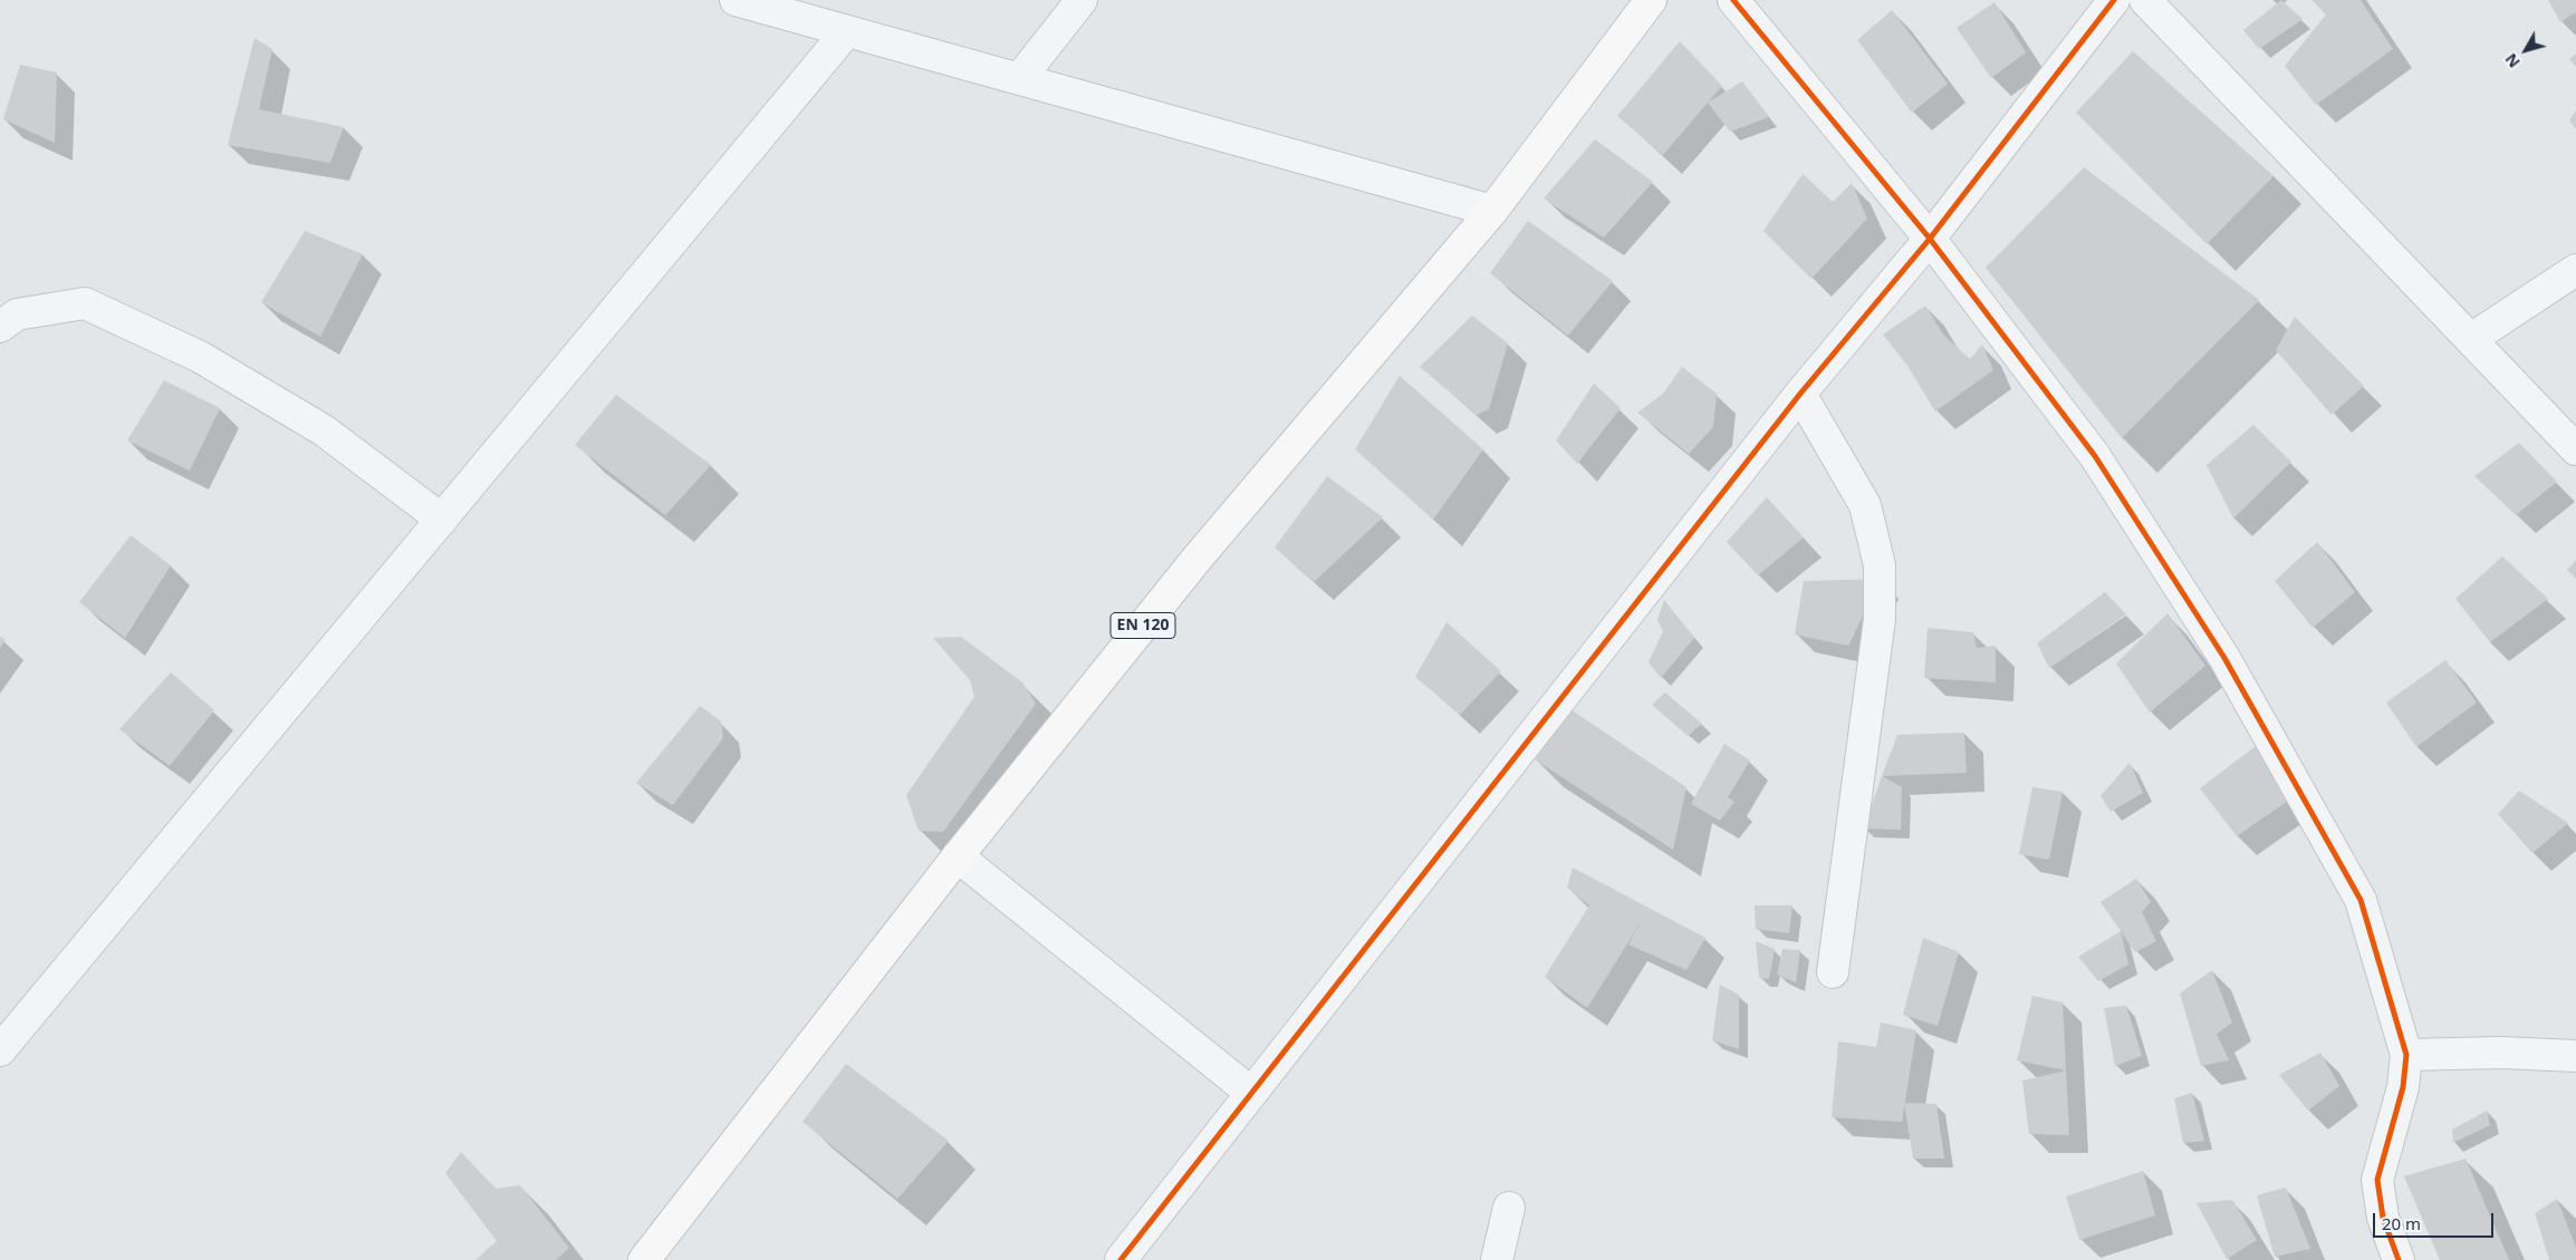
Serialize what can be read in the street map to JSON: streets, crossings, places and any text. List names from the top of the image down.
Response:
{
  "streets": {
    "main road": ["EN 120"]
  },
  "scale_bar": "20 m",
  "north": "bottom left"
}
